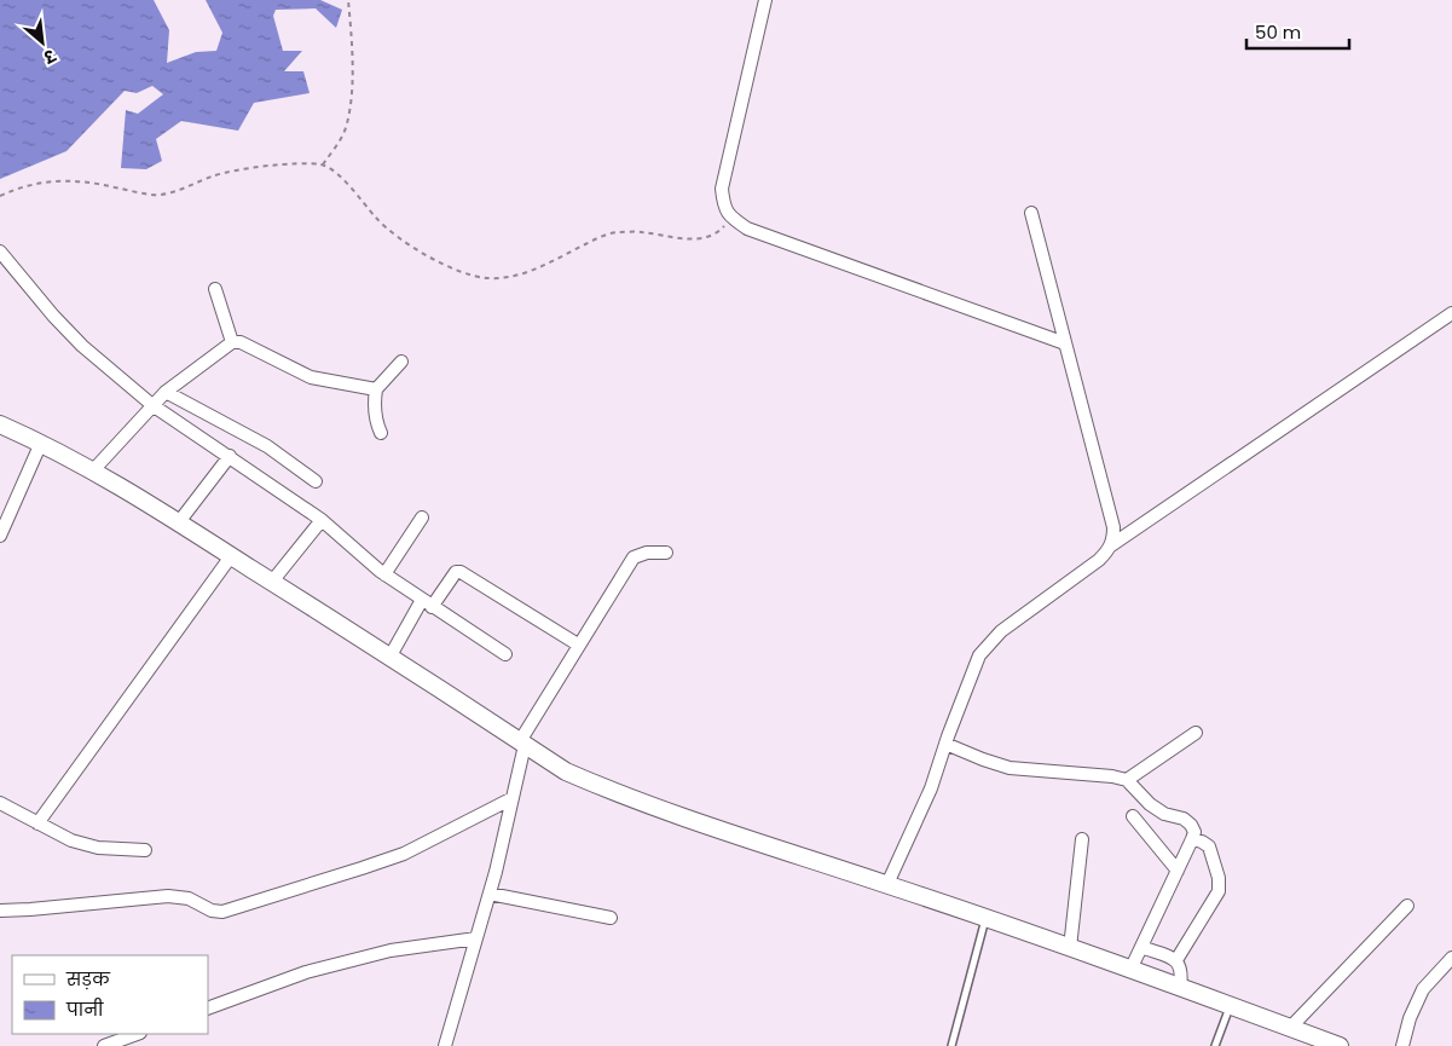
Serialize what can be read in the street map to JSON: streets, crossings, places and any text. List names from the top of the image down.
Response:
{
  "legend": ["सड़क", "पानी"],
  "scale_bar": "50 m",
  "north": "bottom right"
}
